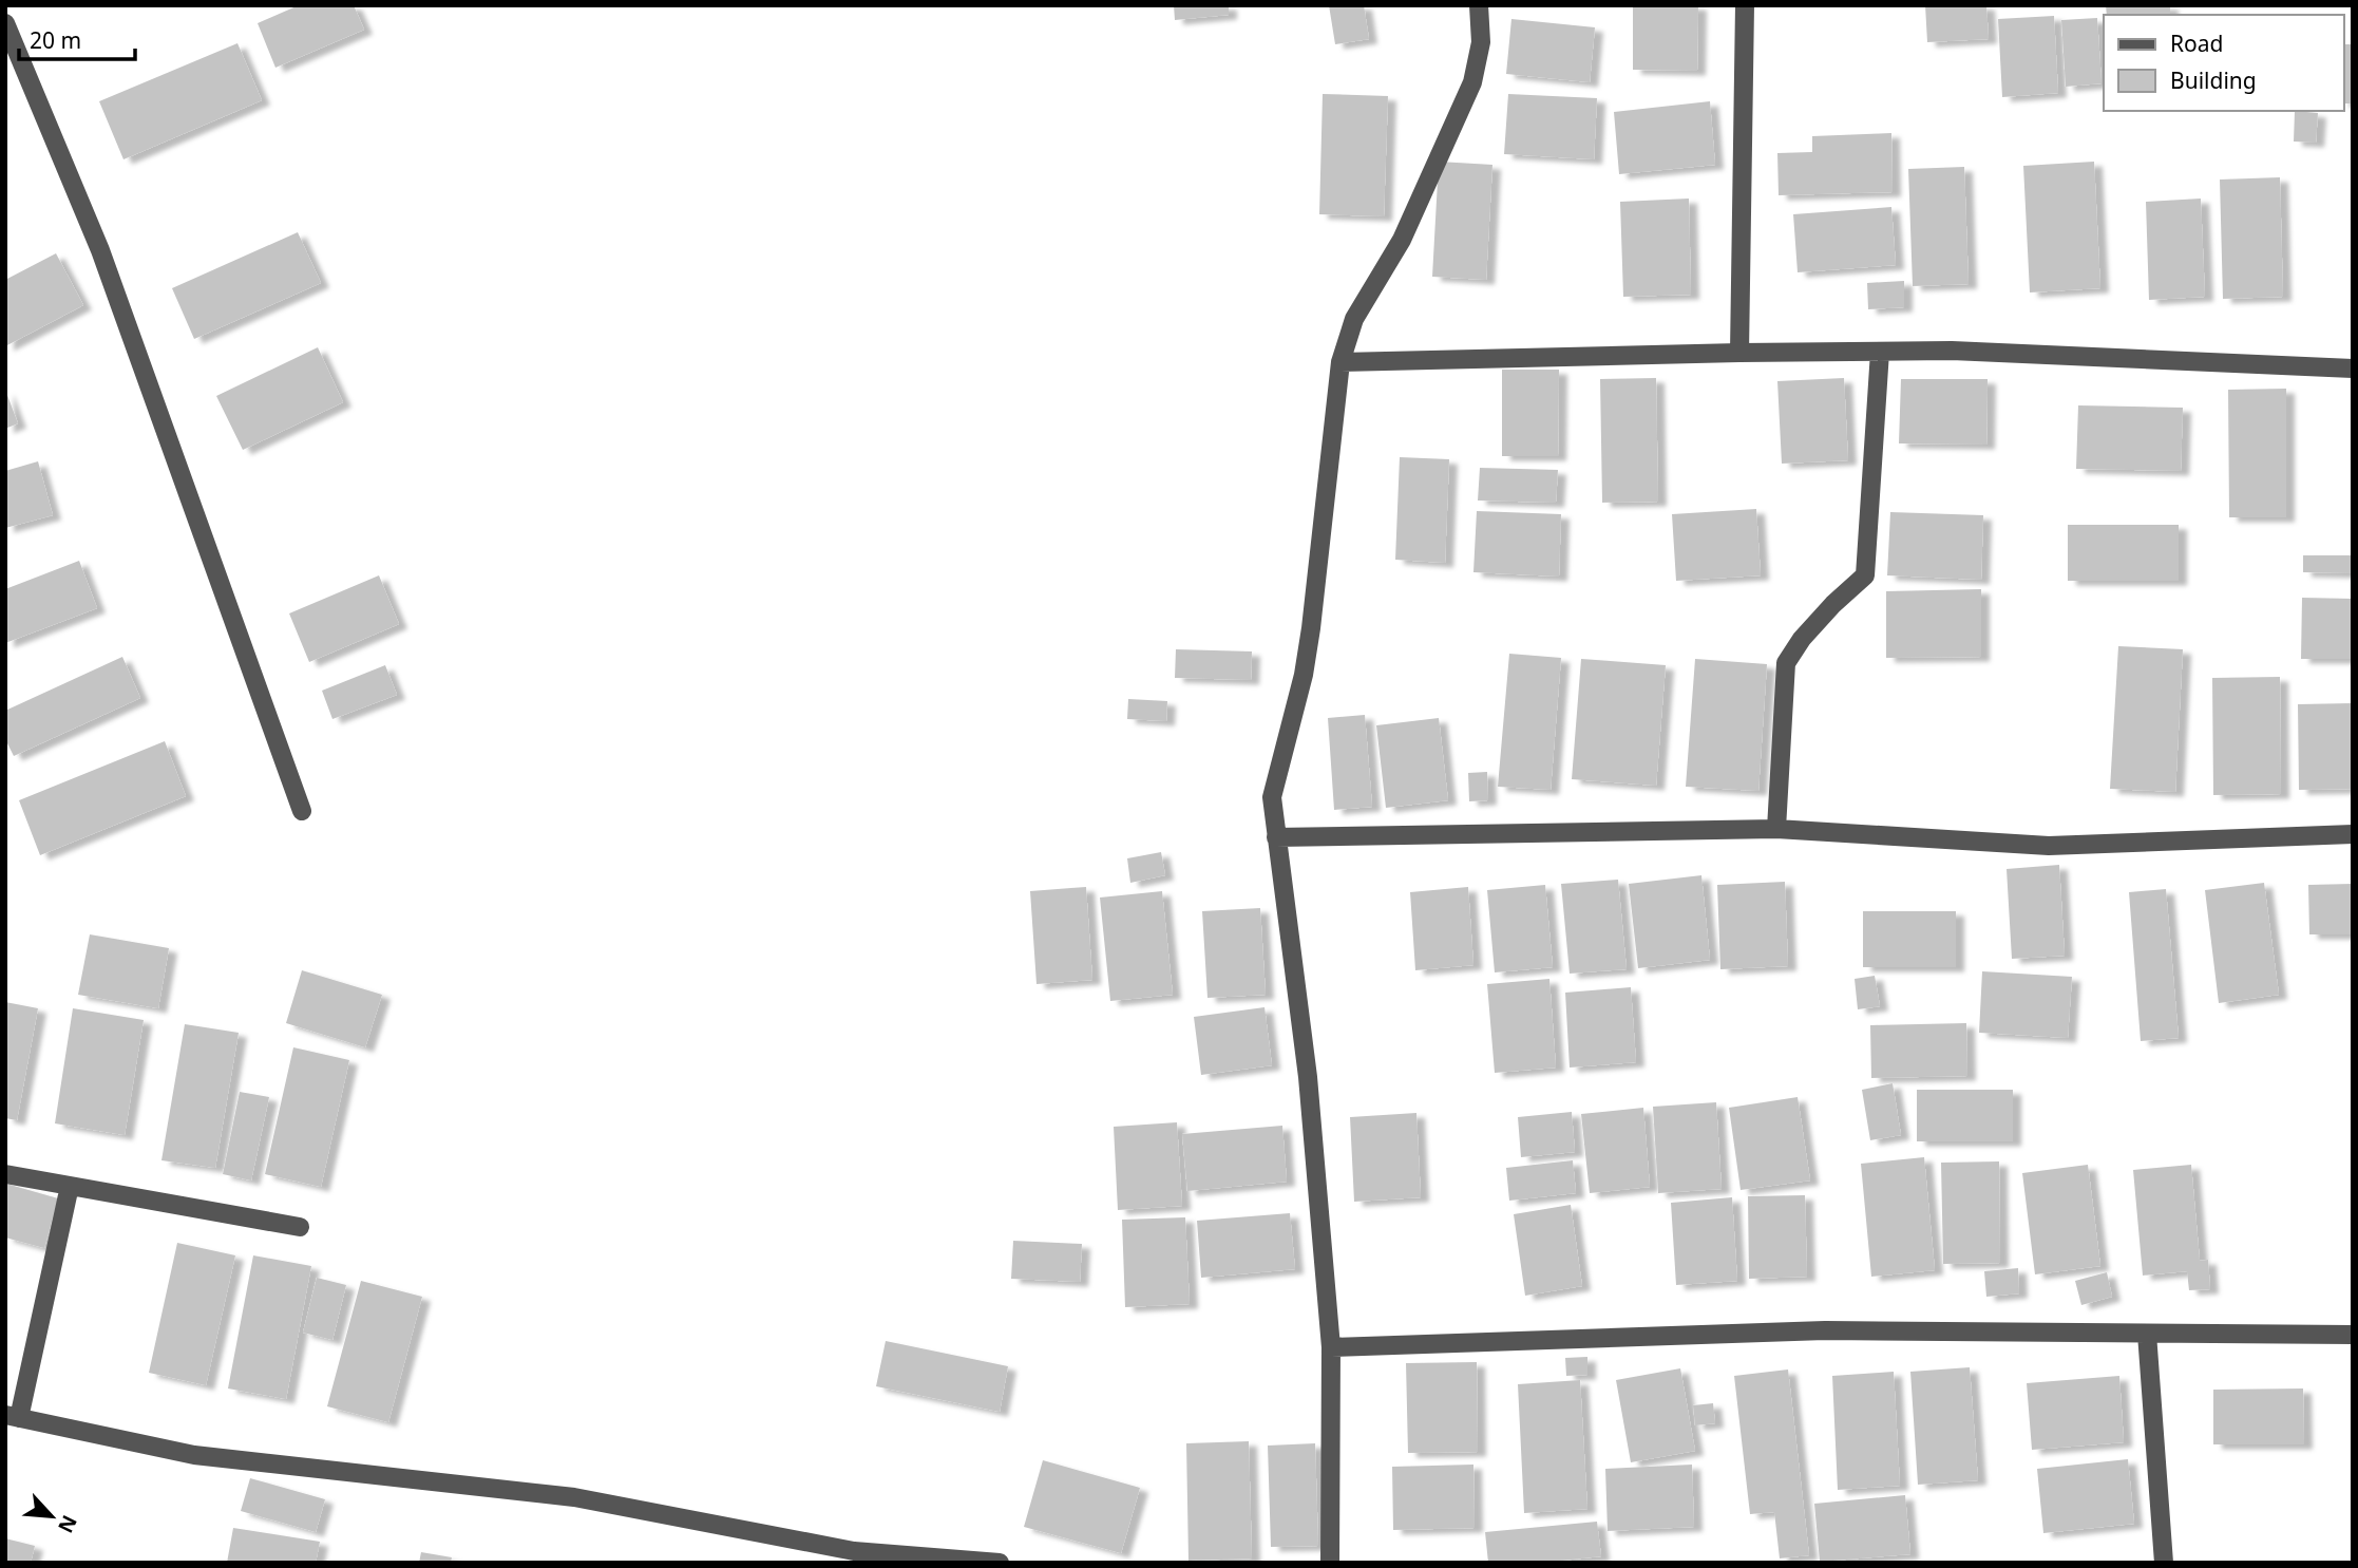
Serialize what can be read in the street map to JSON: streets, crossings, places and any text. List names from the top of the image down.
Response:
{
  "legend": ["Road", "Building"],
  "scale_bar": "20 m",
  "north": "bottom right"
}
